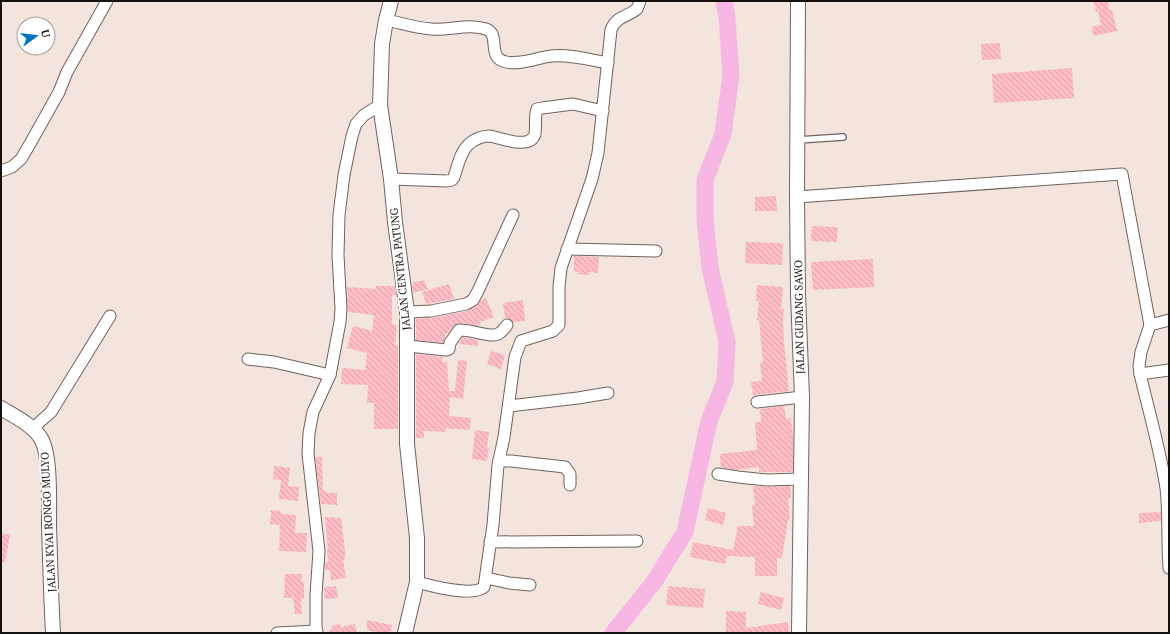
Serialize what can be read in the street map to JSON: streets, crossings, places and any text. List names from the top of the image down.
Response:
{
  "streets": {
    "street": ["JALAN CENTRA PATUNG", "JALAN GUDANG SAWO", "JALAN KYAI RONGO MULYO"]
  },
  "north": "right"
}
